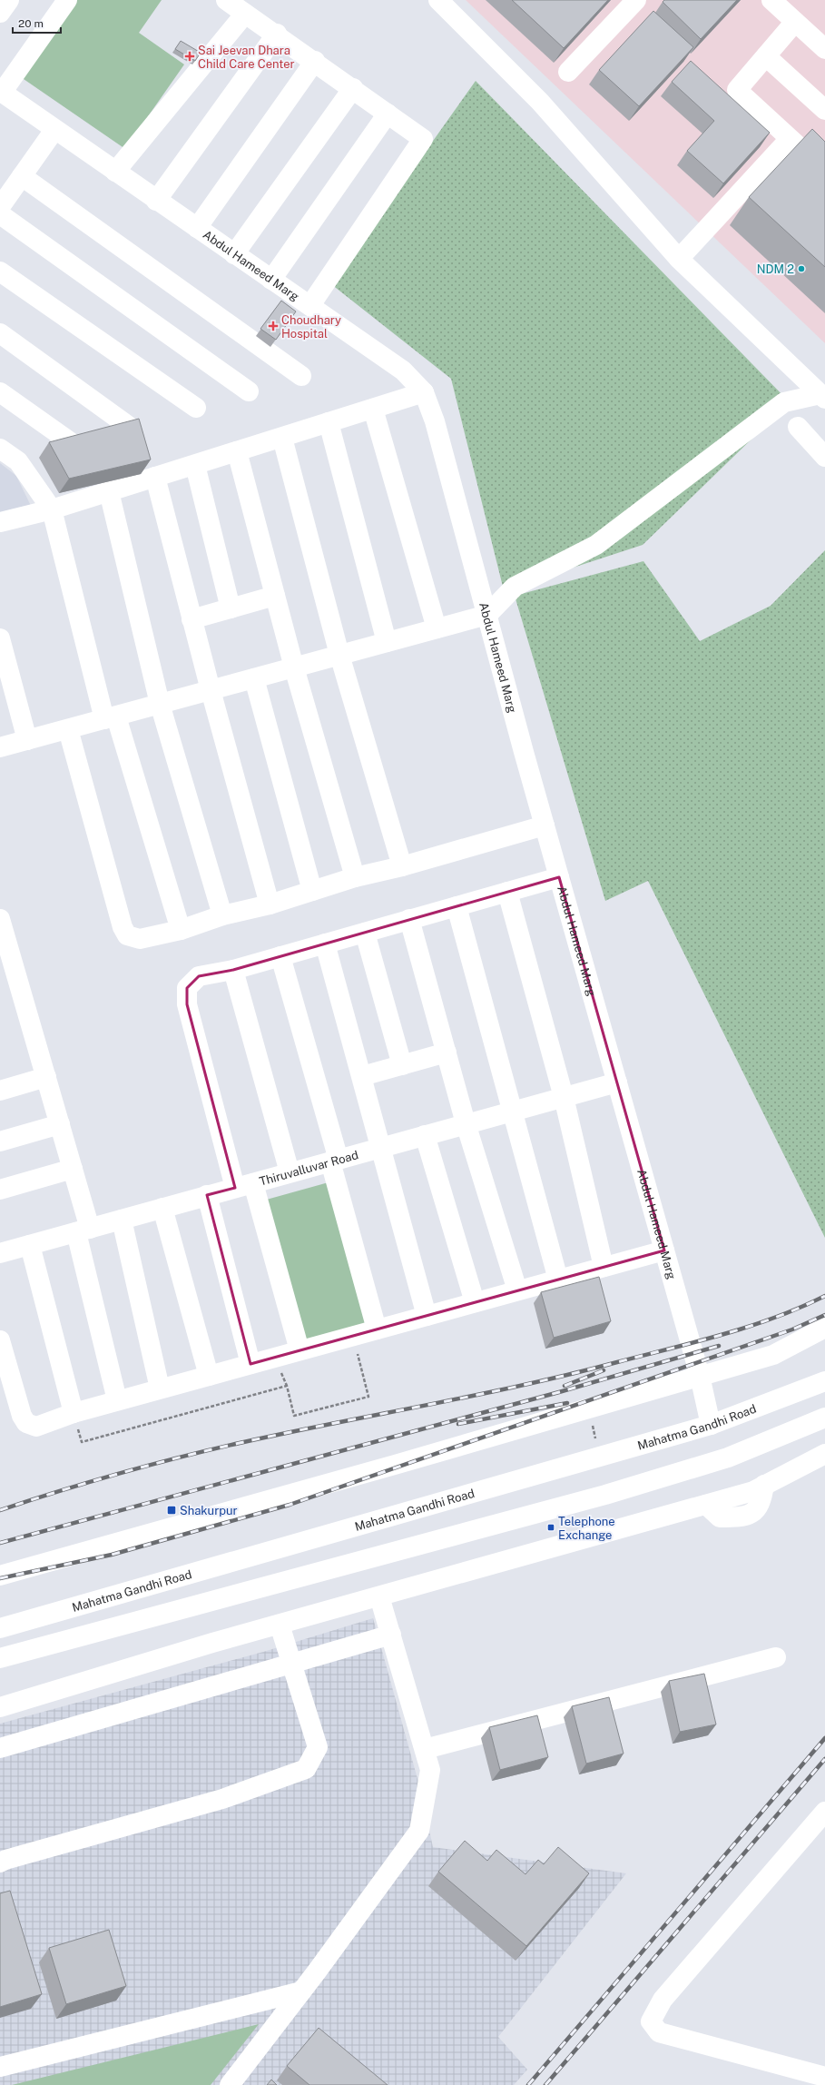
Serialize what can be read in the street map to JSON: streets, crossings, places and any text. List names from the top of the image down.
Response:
{
  "streets": {
    "street": ["Abdul Hameed Marg", "Thiruvalluvar Road", "Mahatma Gandhi Road"]
  },
  "crossings": [
    ["Abdul Hameed Marg", "Thiruvalluvar Road"],
    ["Abdul Hameed Marg", "Mahatma Gandhi Road"]
  ],
  "places": {
    "health": ["Sai Jeevan Dhara Child Care Center", "Choudhary Hospital"],
    "other": ["NDM 2"],
    "transit": ["Shakurpur", "Telephone Exchange"]
  },
  "scale_bar": "20 m"
}
